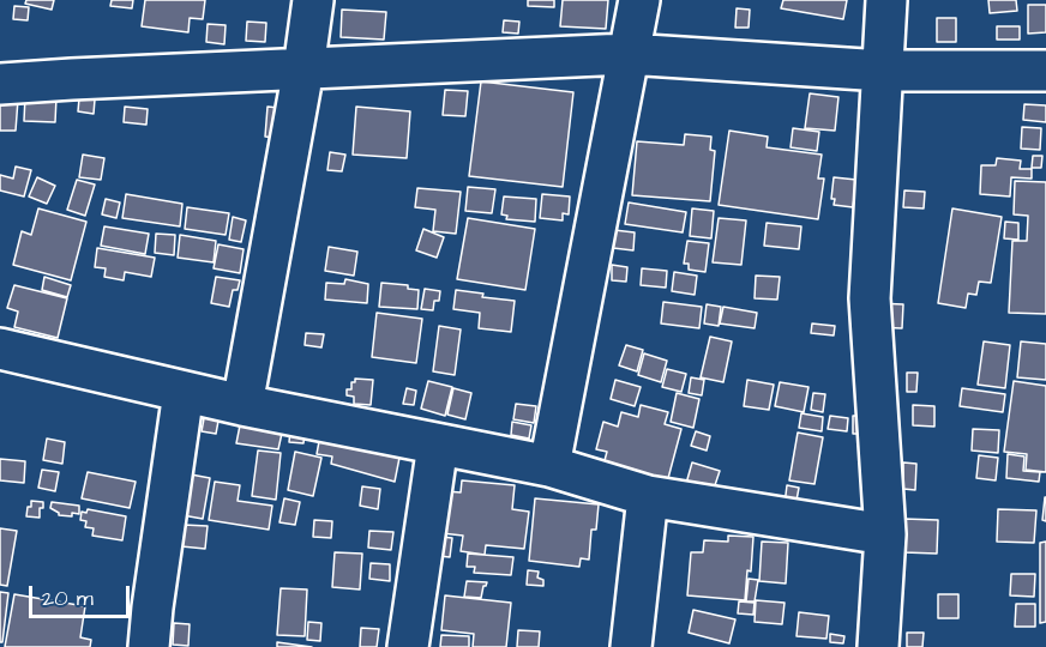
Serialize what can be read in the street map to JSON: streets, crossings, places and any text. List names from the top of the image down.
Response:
{
  "scale_bar": "20 m"
}
